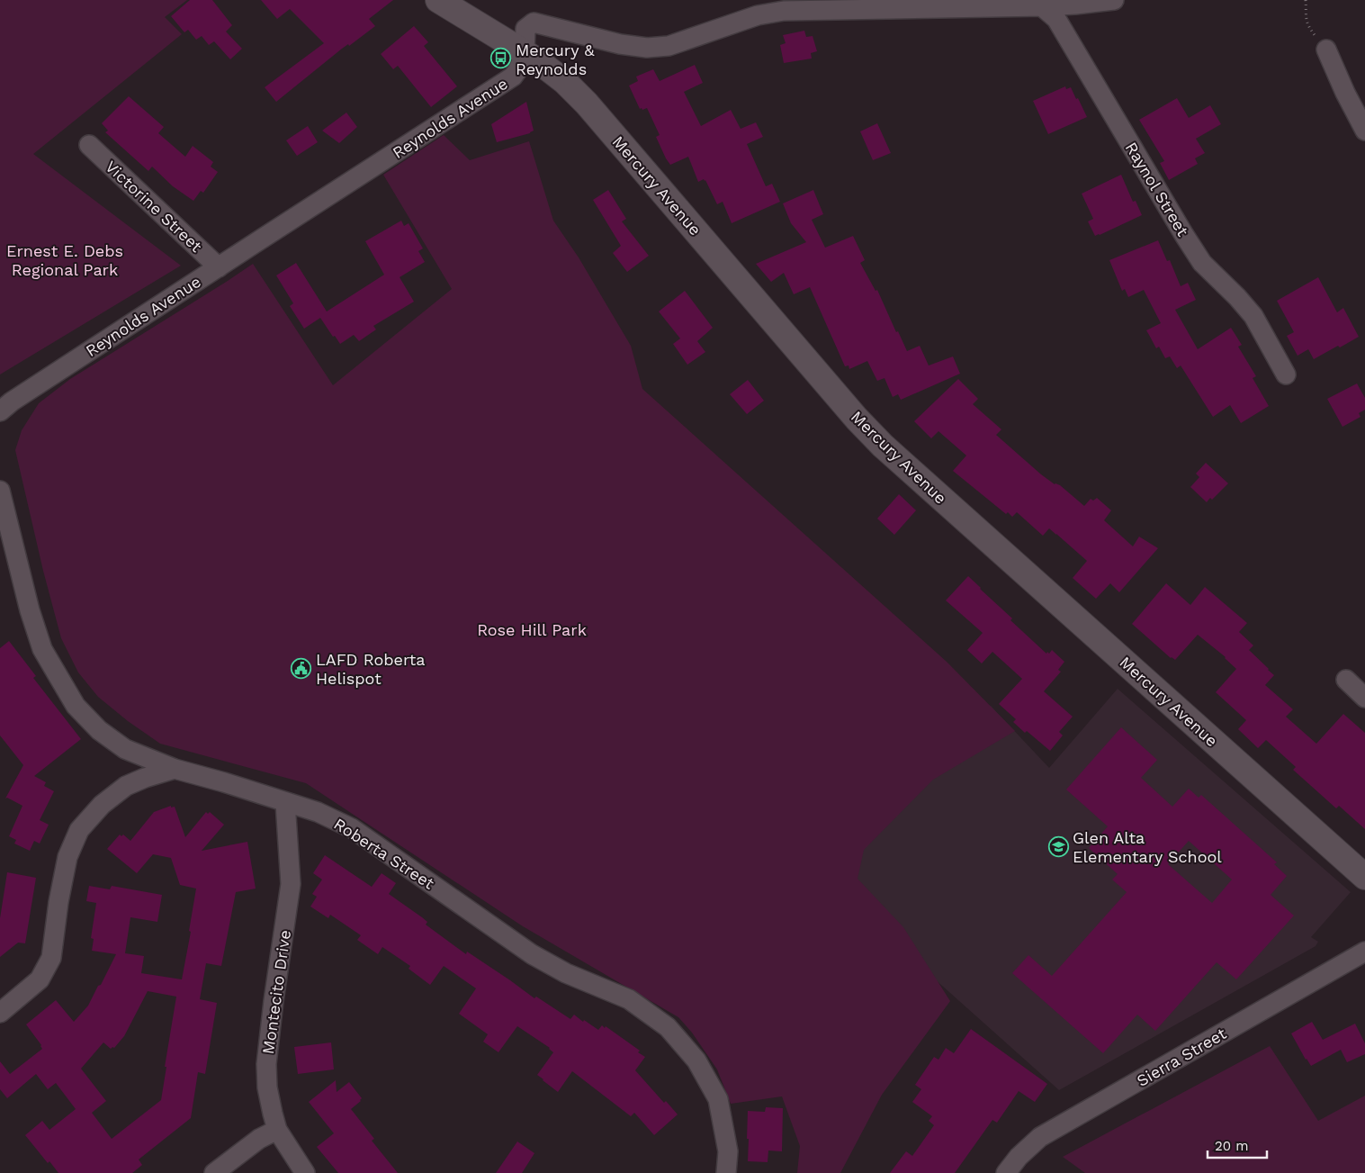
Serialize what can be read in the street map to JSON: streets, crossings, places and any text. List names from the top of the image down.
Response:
{
  "streets": {
    "street": [
      "Reynolds Avenue",
      "Mercury Avenue",
      "Raynol Street",
      "Victorine Street",
      "Roberta Street",
      "Montecito Drive",
      "Sierra Street"
    ]
  },
  "crossings": [
    ["Reynolds Avenue", "Mercury Avenue"],
    ["Reynolds Avenue", "Raynol Street"],
    ["Reynolds Avenue", "Victorine Street"],
    ["Roberta Street", "Montecito Drive"]
  ],
  "parks": ["Ernest E. Debs Regional Park", "Rose Hill Park"],
  "places": {
    "bus stop": ["Mercury & Reynolds"],
    "public building": ["LAFD Roberta Helispot"],
    "school or university": ["Glen Alta Elementary School"]
  },
  "scale_bar": "20 m"
}
